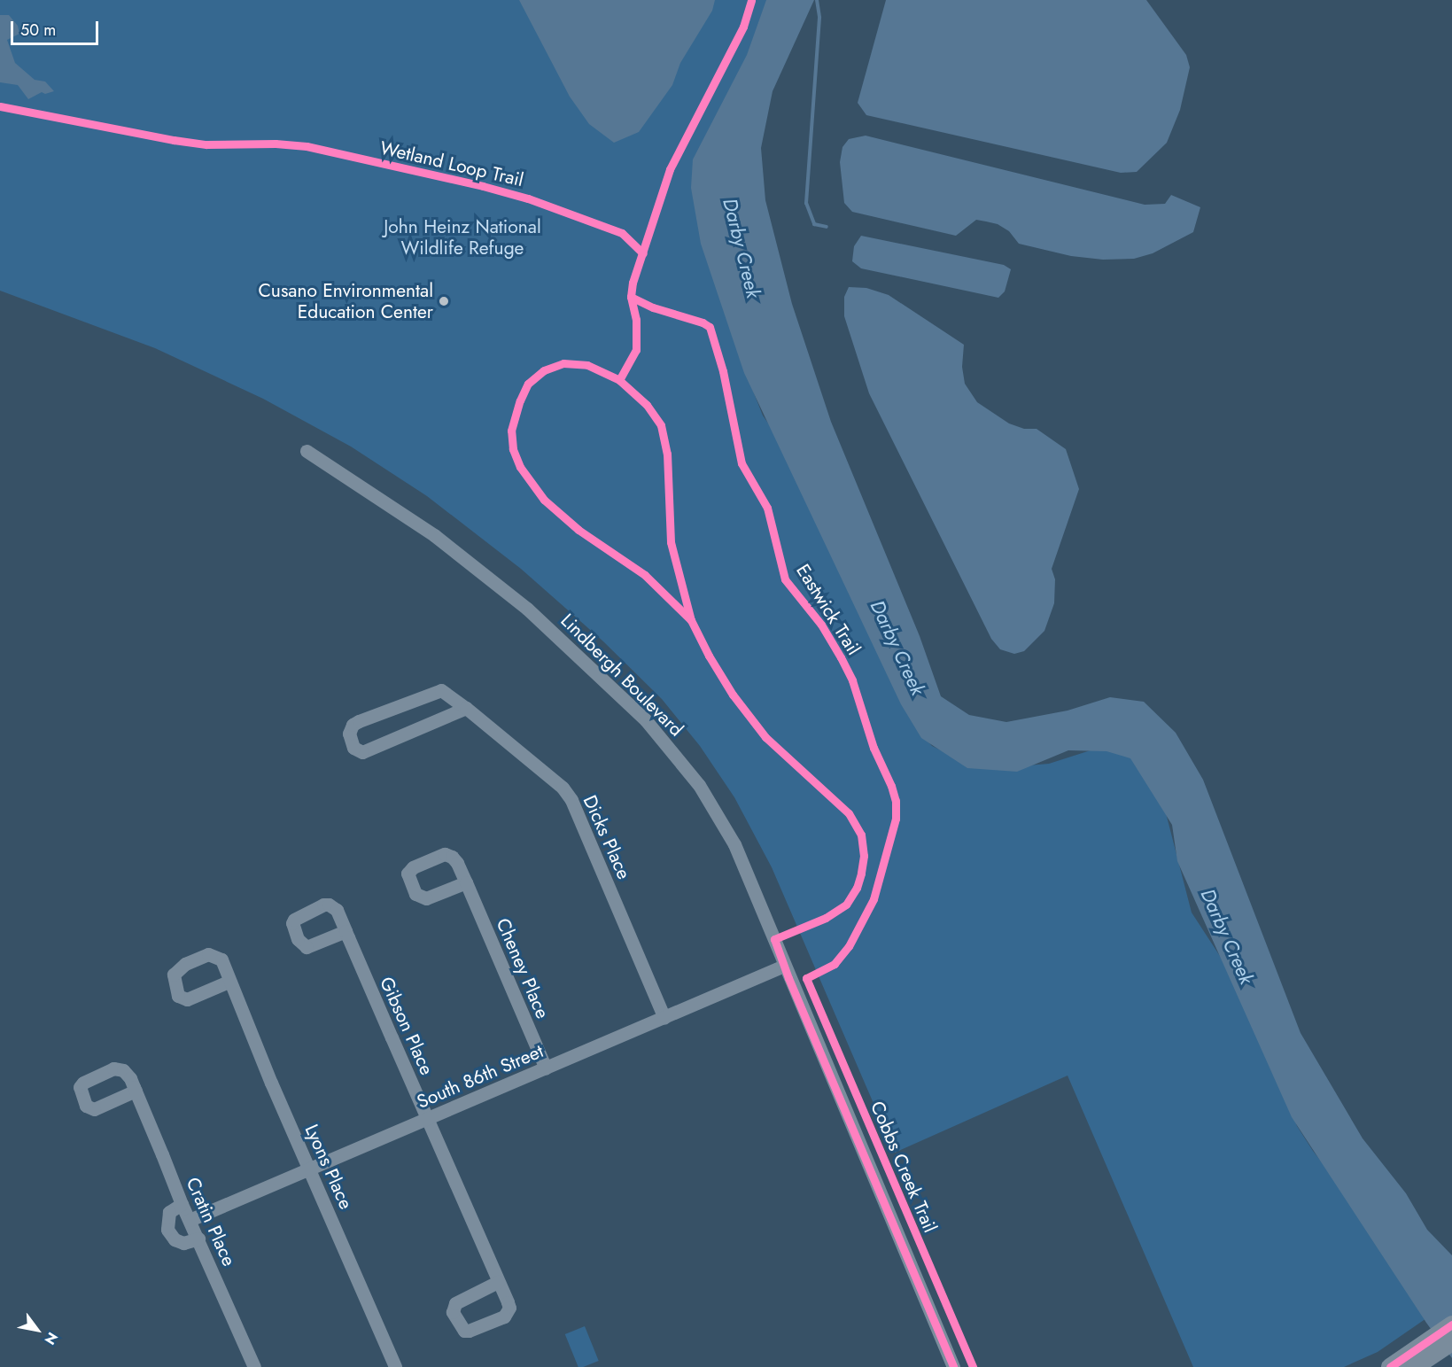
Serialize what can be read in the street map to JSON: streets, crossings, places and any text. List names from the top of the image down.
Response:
{
  "streets": {
    "street": [
      "Lindbergh Boulevard",
      "Dicks Place",
      "Cheney Place",
      "Gibson Place",
      "South 86th Street",
      "Lyons Place",
      "Cratin Place"
    ],
    "cycle path": ["Wetland Loop Trail", "Eastwick Trail"]
  },
  "crossings": [
    ["Lindbergh Boulevard", "South 86th Street"],
    ["Dicks Place", "South 86th Street"],
    ["Cheney Place", "South 86th Street"],
    ["Gibson Place", "South 86th Street"],
    ["South 86th Street", "Lyons Place"],
    ["South 86th Street", "Cratin Place"]
  ],
  "water": ["Darby Creek"],
  "parks": ["John Heinz National Wildlife Refuge"],
  "places": ["Cusano Environmental Education Center"],
  "scale_bar": "50 m",
  "north": "bottom right"
}
